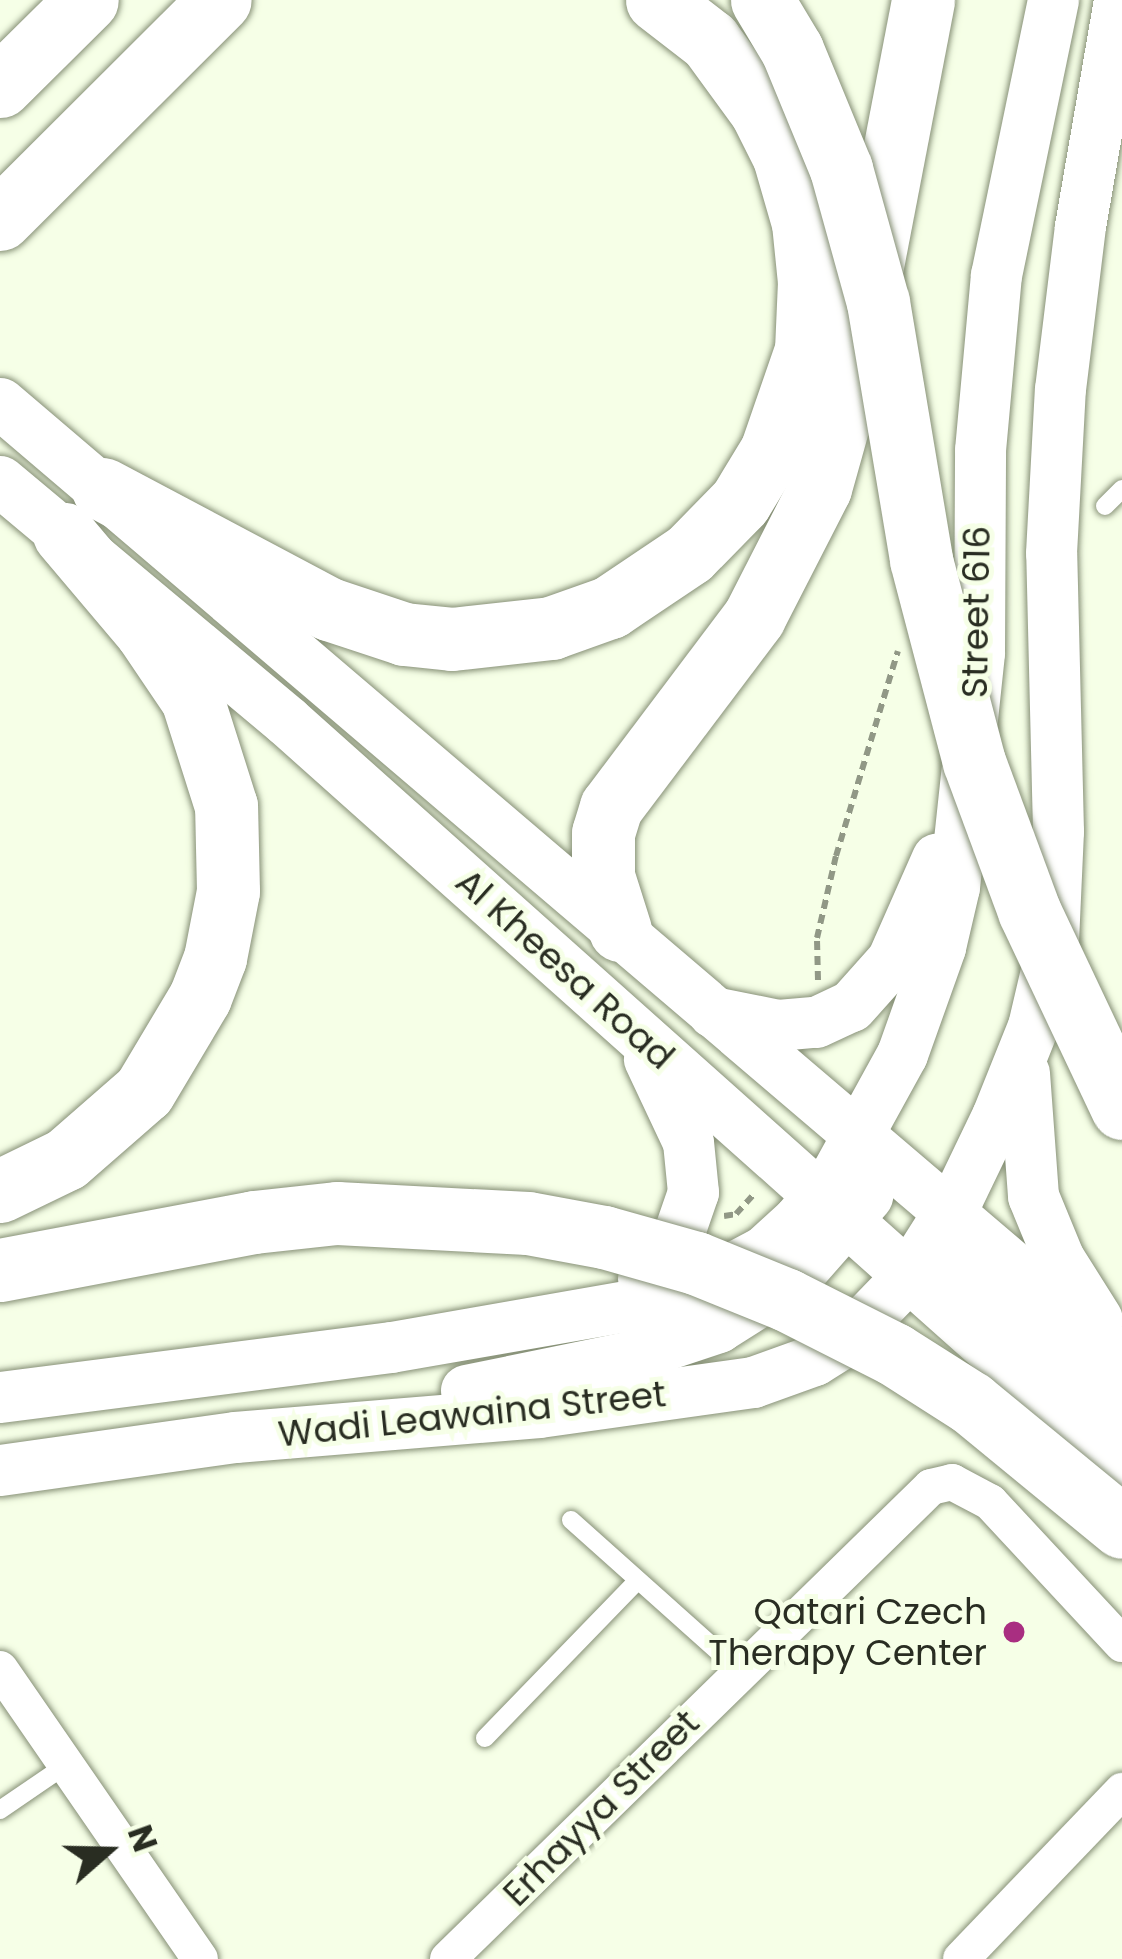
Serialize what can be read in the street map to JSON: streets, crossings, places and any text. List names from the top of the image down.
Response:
{
  "streets": {
    "main road": ["Street 616", "Al Kheesa Road", "Wadi Leawaina Street"],
    "street": ["Erhayya Street"]
  },
  "crossings": [
    ["Street 616", "Al Kheesa Road"],
    ["Street 616", "Wadi Leawaina Street"],
    ["Al Kheesa Road", "Wadi Leawaina Street"]
  ],
  "places": ["Qatari Czech Therapy Center"],
  "north": "right"
}
